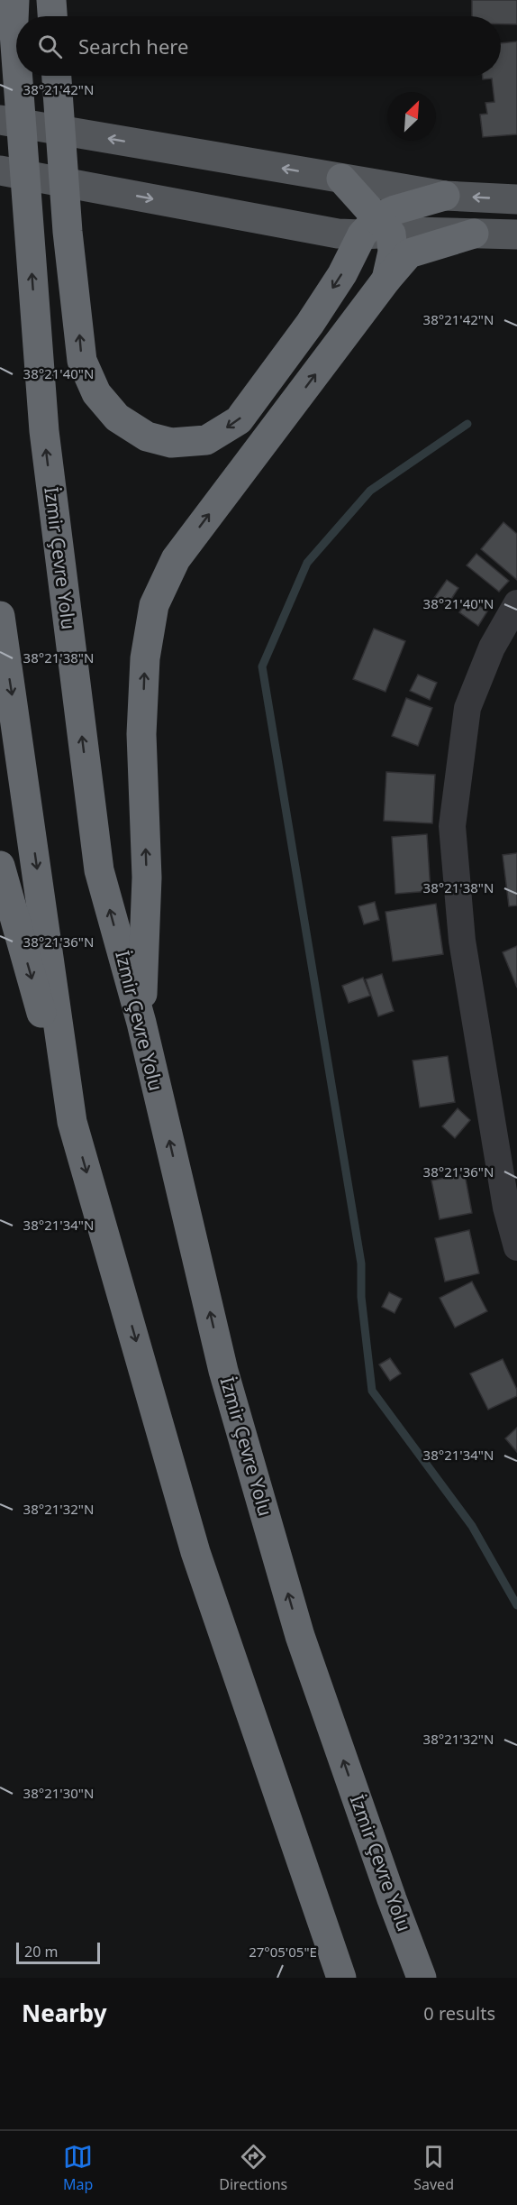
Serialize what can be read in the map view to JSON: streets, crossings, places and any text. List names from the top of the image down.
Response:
{
  "streets": {
    "highway": ["İzmir Çevre Yolu"]
  },
  "scale_bar": "20 m",
  "north": "top right",
  "page": {
    "search": "Search here",
    "scale": "20 m",
    "heading": ["Nearby", "0 results"],
    "nav": ["Map", "Directions", "Saved"]
  },
  "coordinates": [
    "38°21'42\"N",
    "38°21'40\"N",
    "38°21'38\"N",
    "38°21'36\"N",
    "38°21'34\"N",
    "38°21'32\"N",
    "38°21'30\"N",
    "27°05'05\"E"
  ]
}
